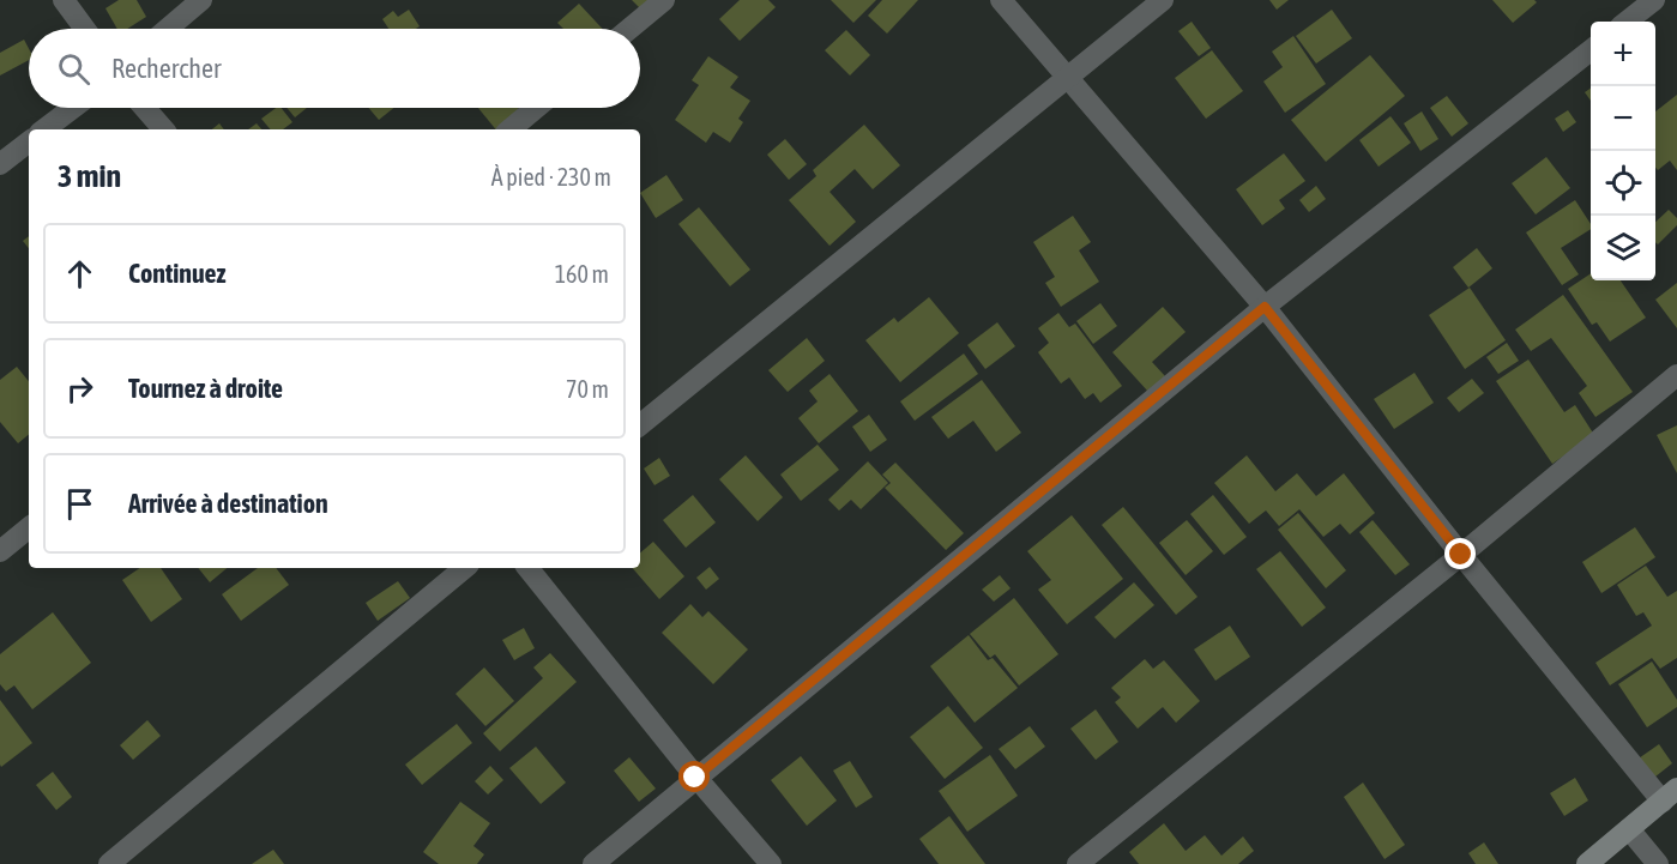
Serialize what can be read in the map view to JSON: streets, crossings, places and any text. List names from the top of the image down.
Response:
{
  "page": {
    "map_buttons": ["+", "−"],
    "search": "Rechercher",
    "heading": ["3 min", "À pied · 230 m"],
    "list": [
      ["Continuez", "160 m"],
      ["Tournez à droite", "70 m"],
      "Arrivée à destination"
    ]
  }
}
